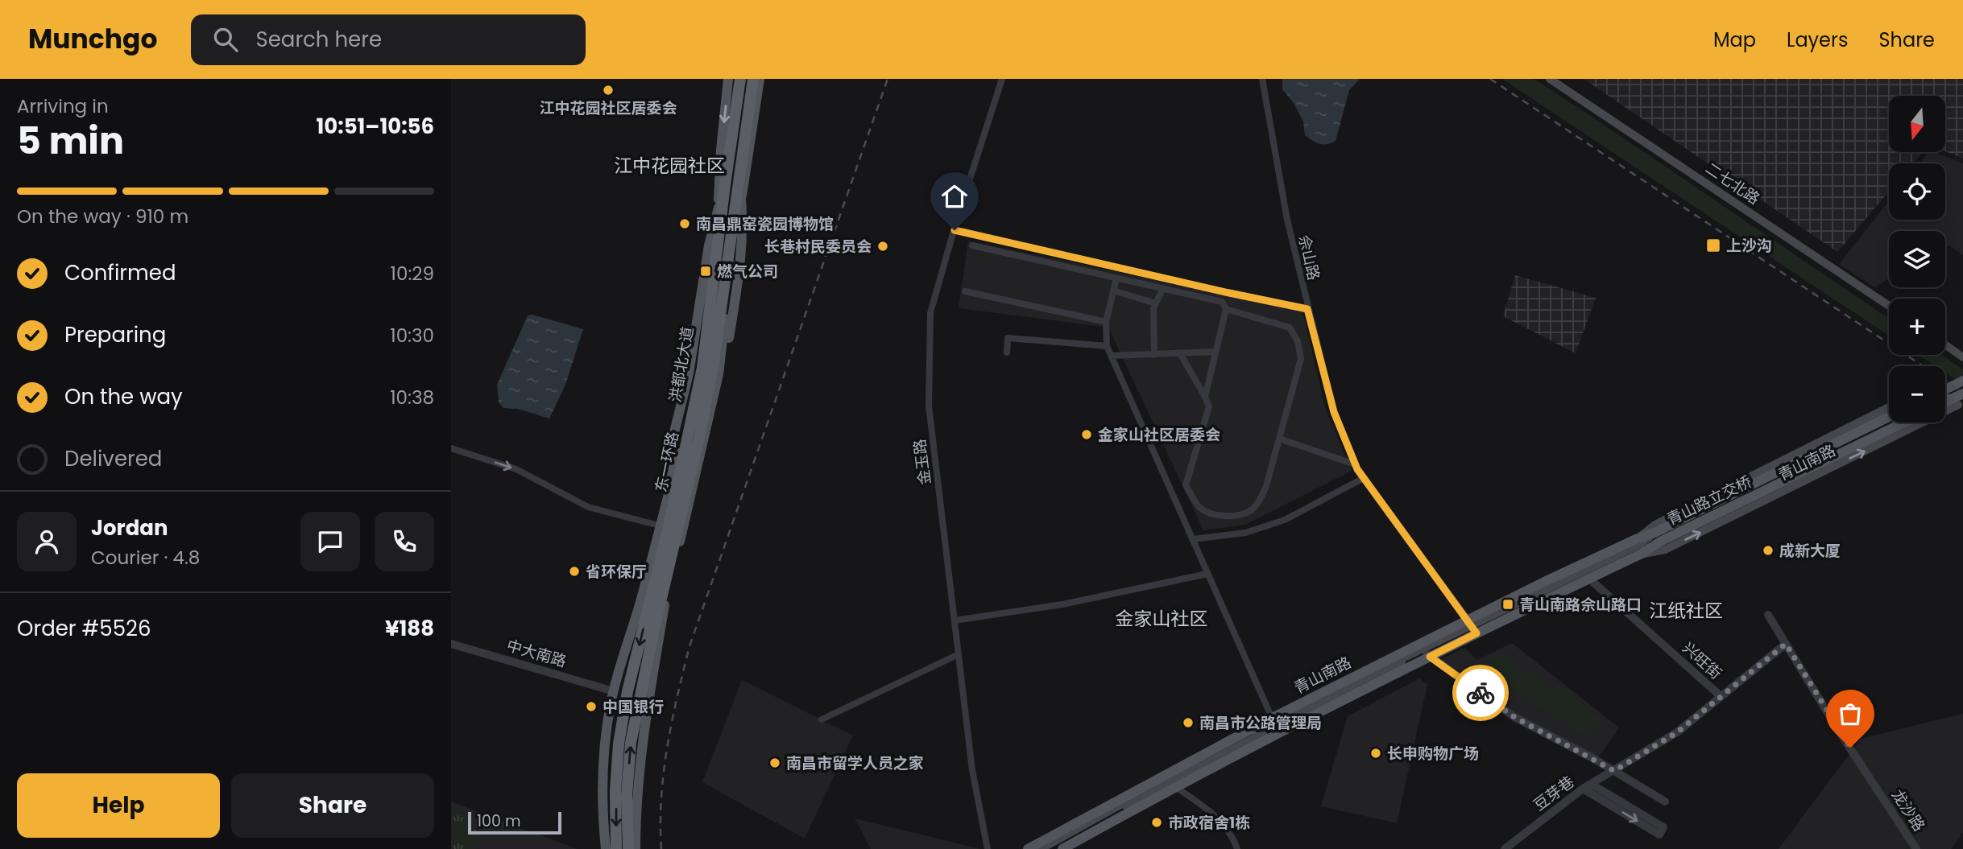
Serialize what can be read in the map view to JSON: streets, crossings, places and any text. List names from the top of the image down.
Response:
{
  "streets": {
    "highway": ["东一环路"],
    "main road": [
      "二七北路",
      "洪都北大道",
      "青山南路",
      "青山路立交桥"
    ],
    "street": [
      "佘山路",
      "金玉路",
      "中大南路",
      "兴旺街",
      "豆芽巷",
      "龙沙路"
    ]
  },
  "crossings": [
    ["佘山路", "青山南路"],
    ["洪都北大道", "中大南路"],
    ["青山南路", "青山路立交桥"],
    ["青山南路", "兴旺街"],
    ["兴旺街", "豆芽巷"],
    ["豆芽巷", "龙沙路"]
  ],
  "districts": ["江中花园社区", "江纸社区", "金家山社区"],
  "places": {
    "other": [
      "江中花园社区居委会",
      "南昌鼎窑瓷园博物馆",
      "长巷村民委员会",
      "金家山社区居委会",
      "成新大厦",
      "省环保厅",
      "中国银行",
      "南昌市公路管理局",
      "长申购物广场",
      "南昌市留学人员之家",
      "市政宿舍1栋"
    ],
    "transit": ["上沙沟", "燃气公司", "青山南路佘山路口"]
  },
  "scale_bar": "100 m",
  "north": "bottom",
  "page": {
    "header": "Munchgo",
    "search": "Search here",
    "nav": ["Map", "Layers", "Share"],
    "heading": ["5 min", "Arriving in", "10:51–10:56"],
    "panel": [
      "Jordan",
      "Courier · 4.8",
      "Order #5526",
      "¥188"
    ],
    "map_buttons": ["+", "−"],
    "bar": "On the way · 910 m",
    "list": [
      ["Confirmed", "10:29"],
      ["Preparing", "10:30"],
      ["On the way", "10:38"],
      "Delivered"
    ],
    "buttons": ["Help", "Share"],
    "scale": "100 m"
  }
}
